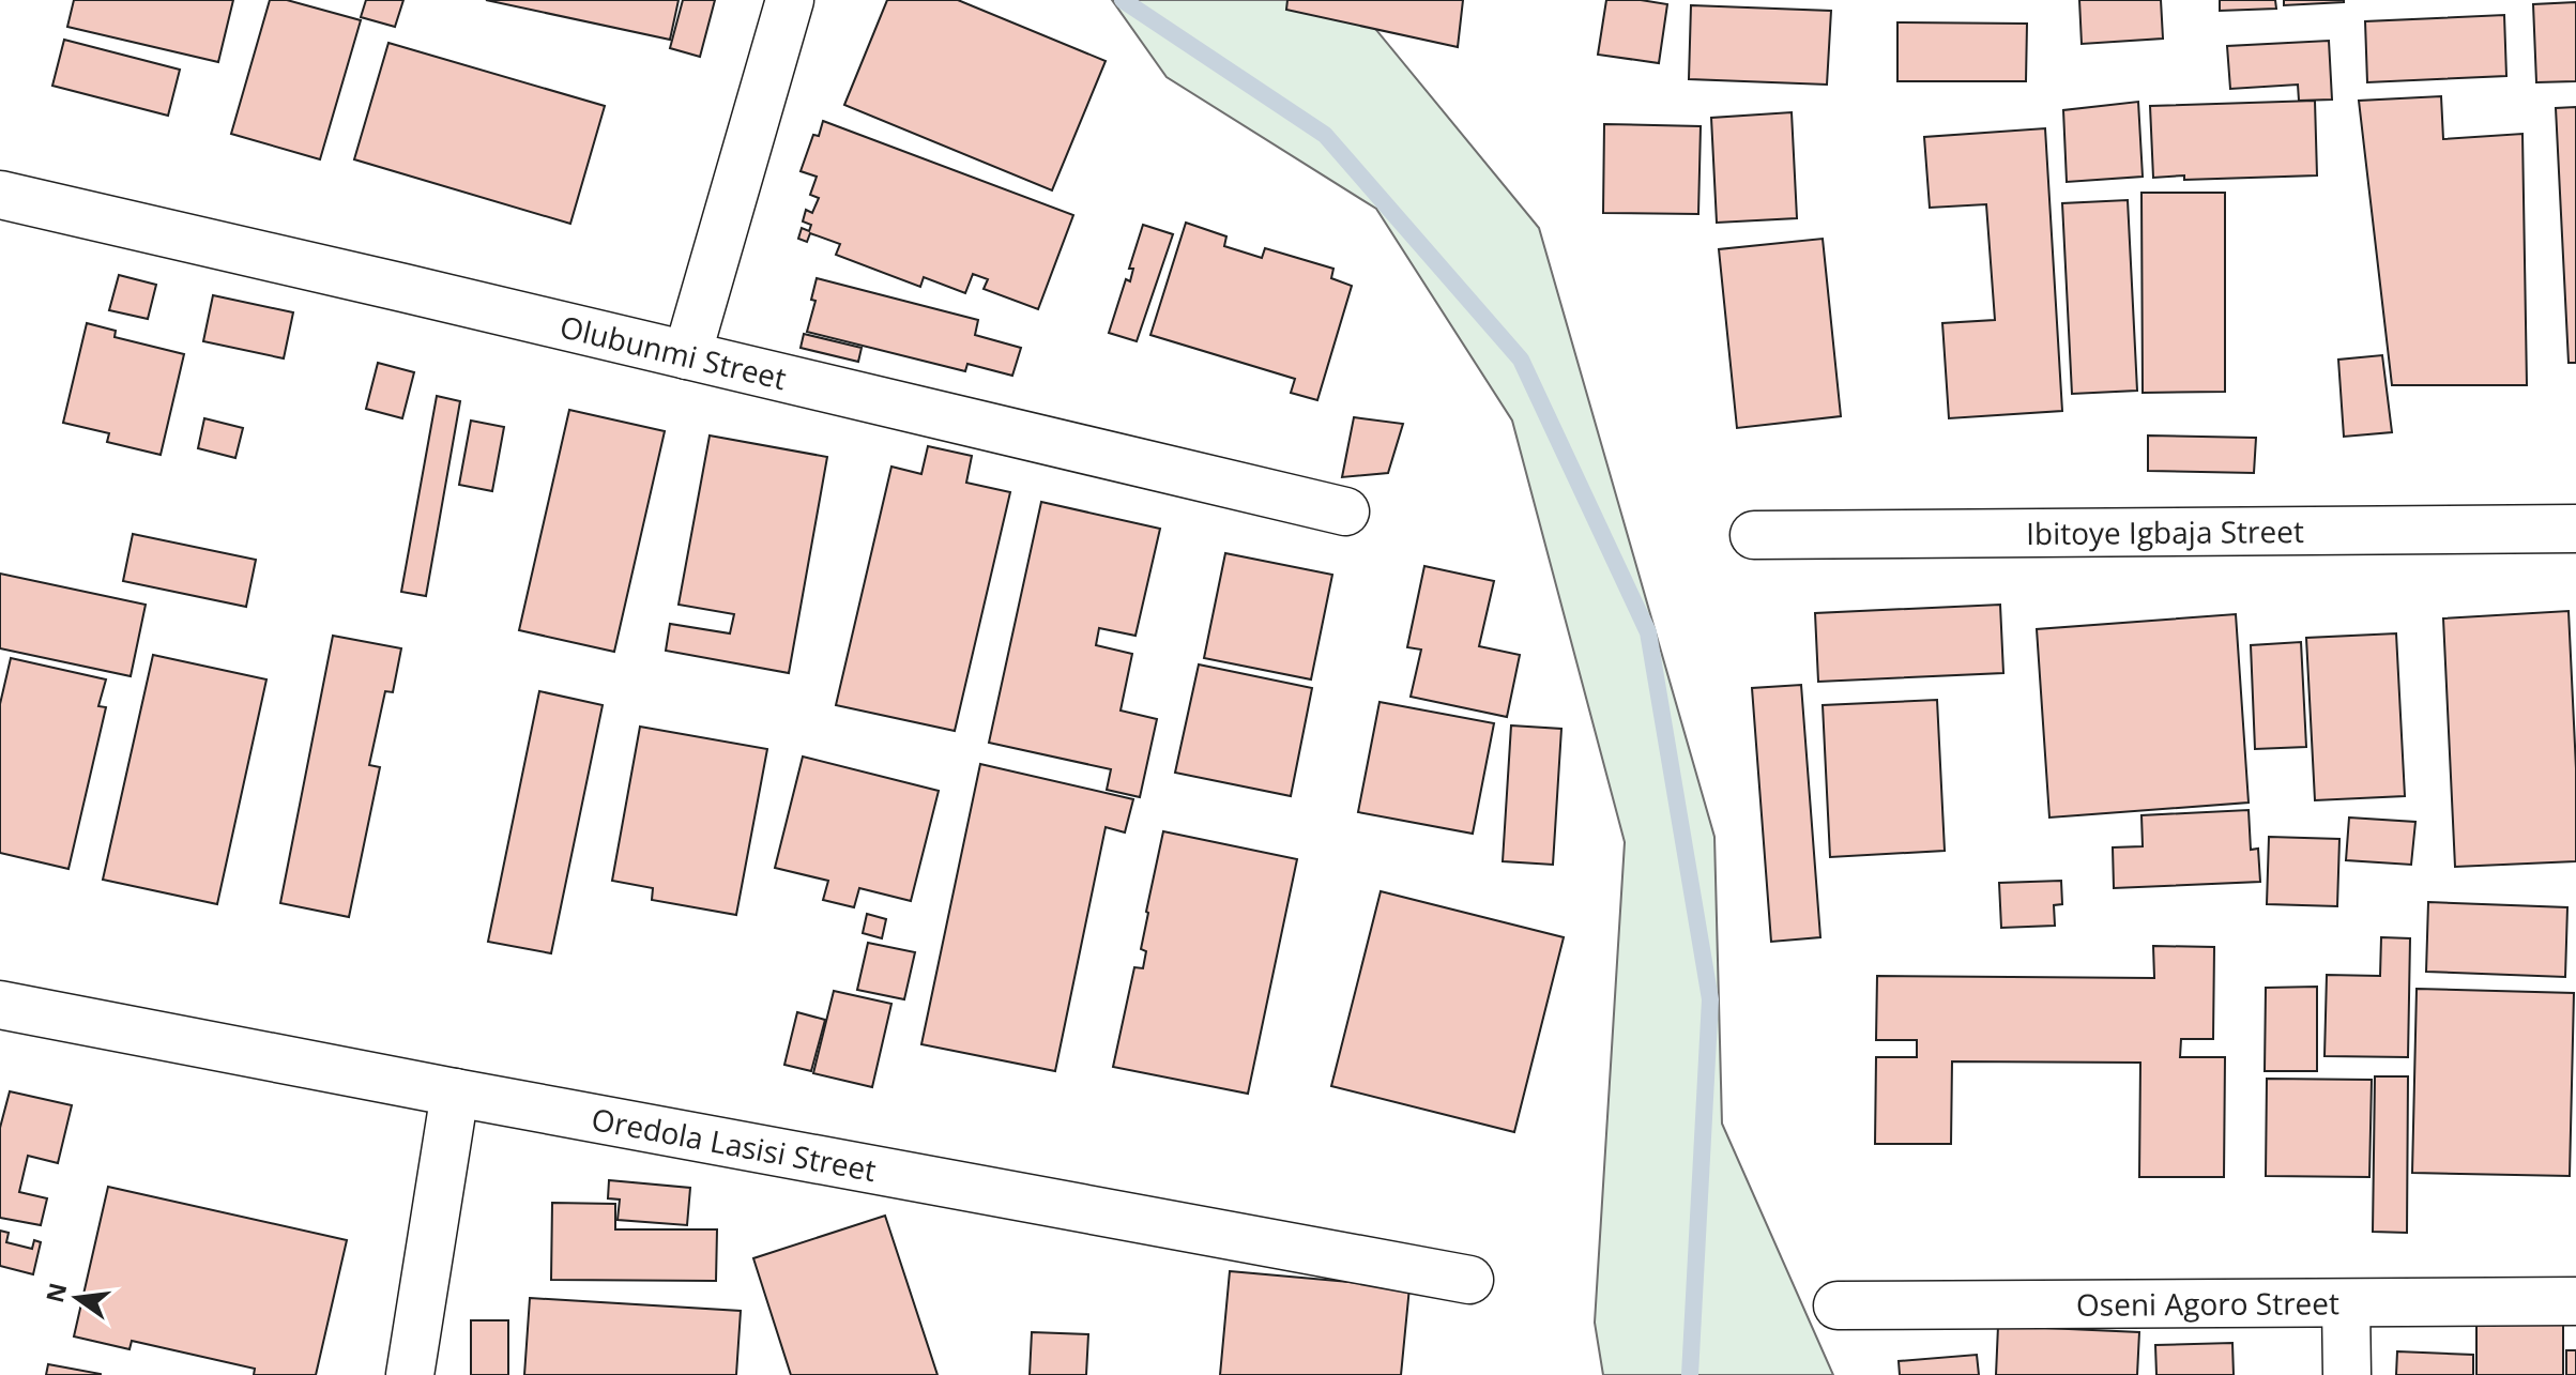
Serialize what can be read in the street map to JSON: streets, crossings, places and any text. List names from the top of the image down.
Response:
{
  "streets": {
    "street": [
      "Olubunmi Street",
      "Ibitoye Igbaja Street",
      "Oredola Lasisi Street",
      "Oseni Agoro Street"
    ]
  },
  "north": "left"
}
